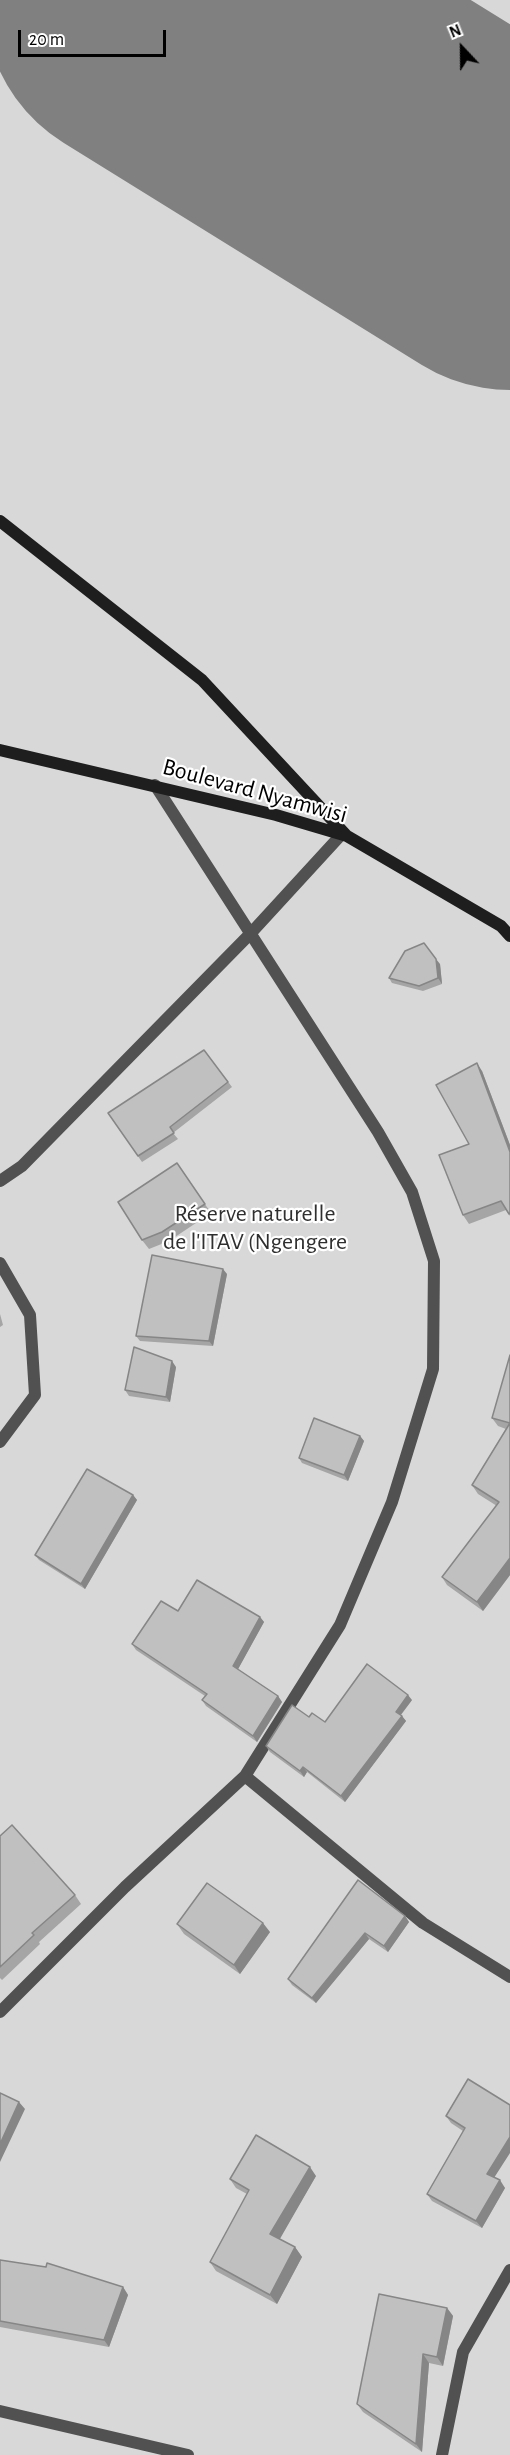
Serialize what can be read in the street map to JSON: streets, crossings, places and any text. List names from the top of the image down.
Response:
{
  "streets": {
    "main road": ["Boulevard Nyamwisi"]
  },
  "parks": ["Réserve naturelle de l'ITAV (Ngengere"],
  "scale_bar": "20 m",
  "north": "top"
}
